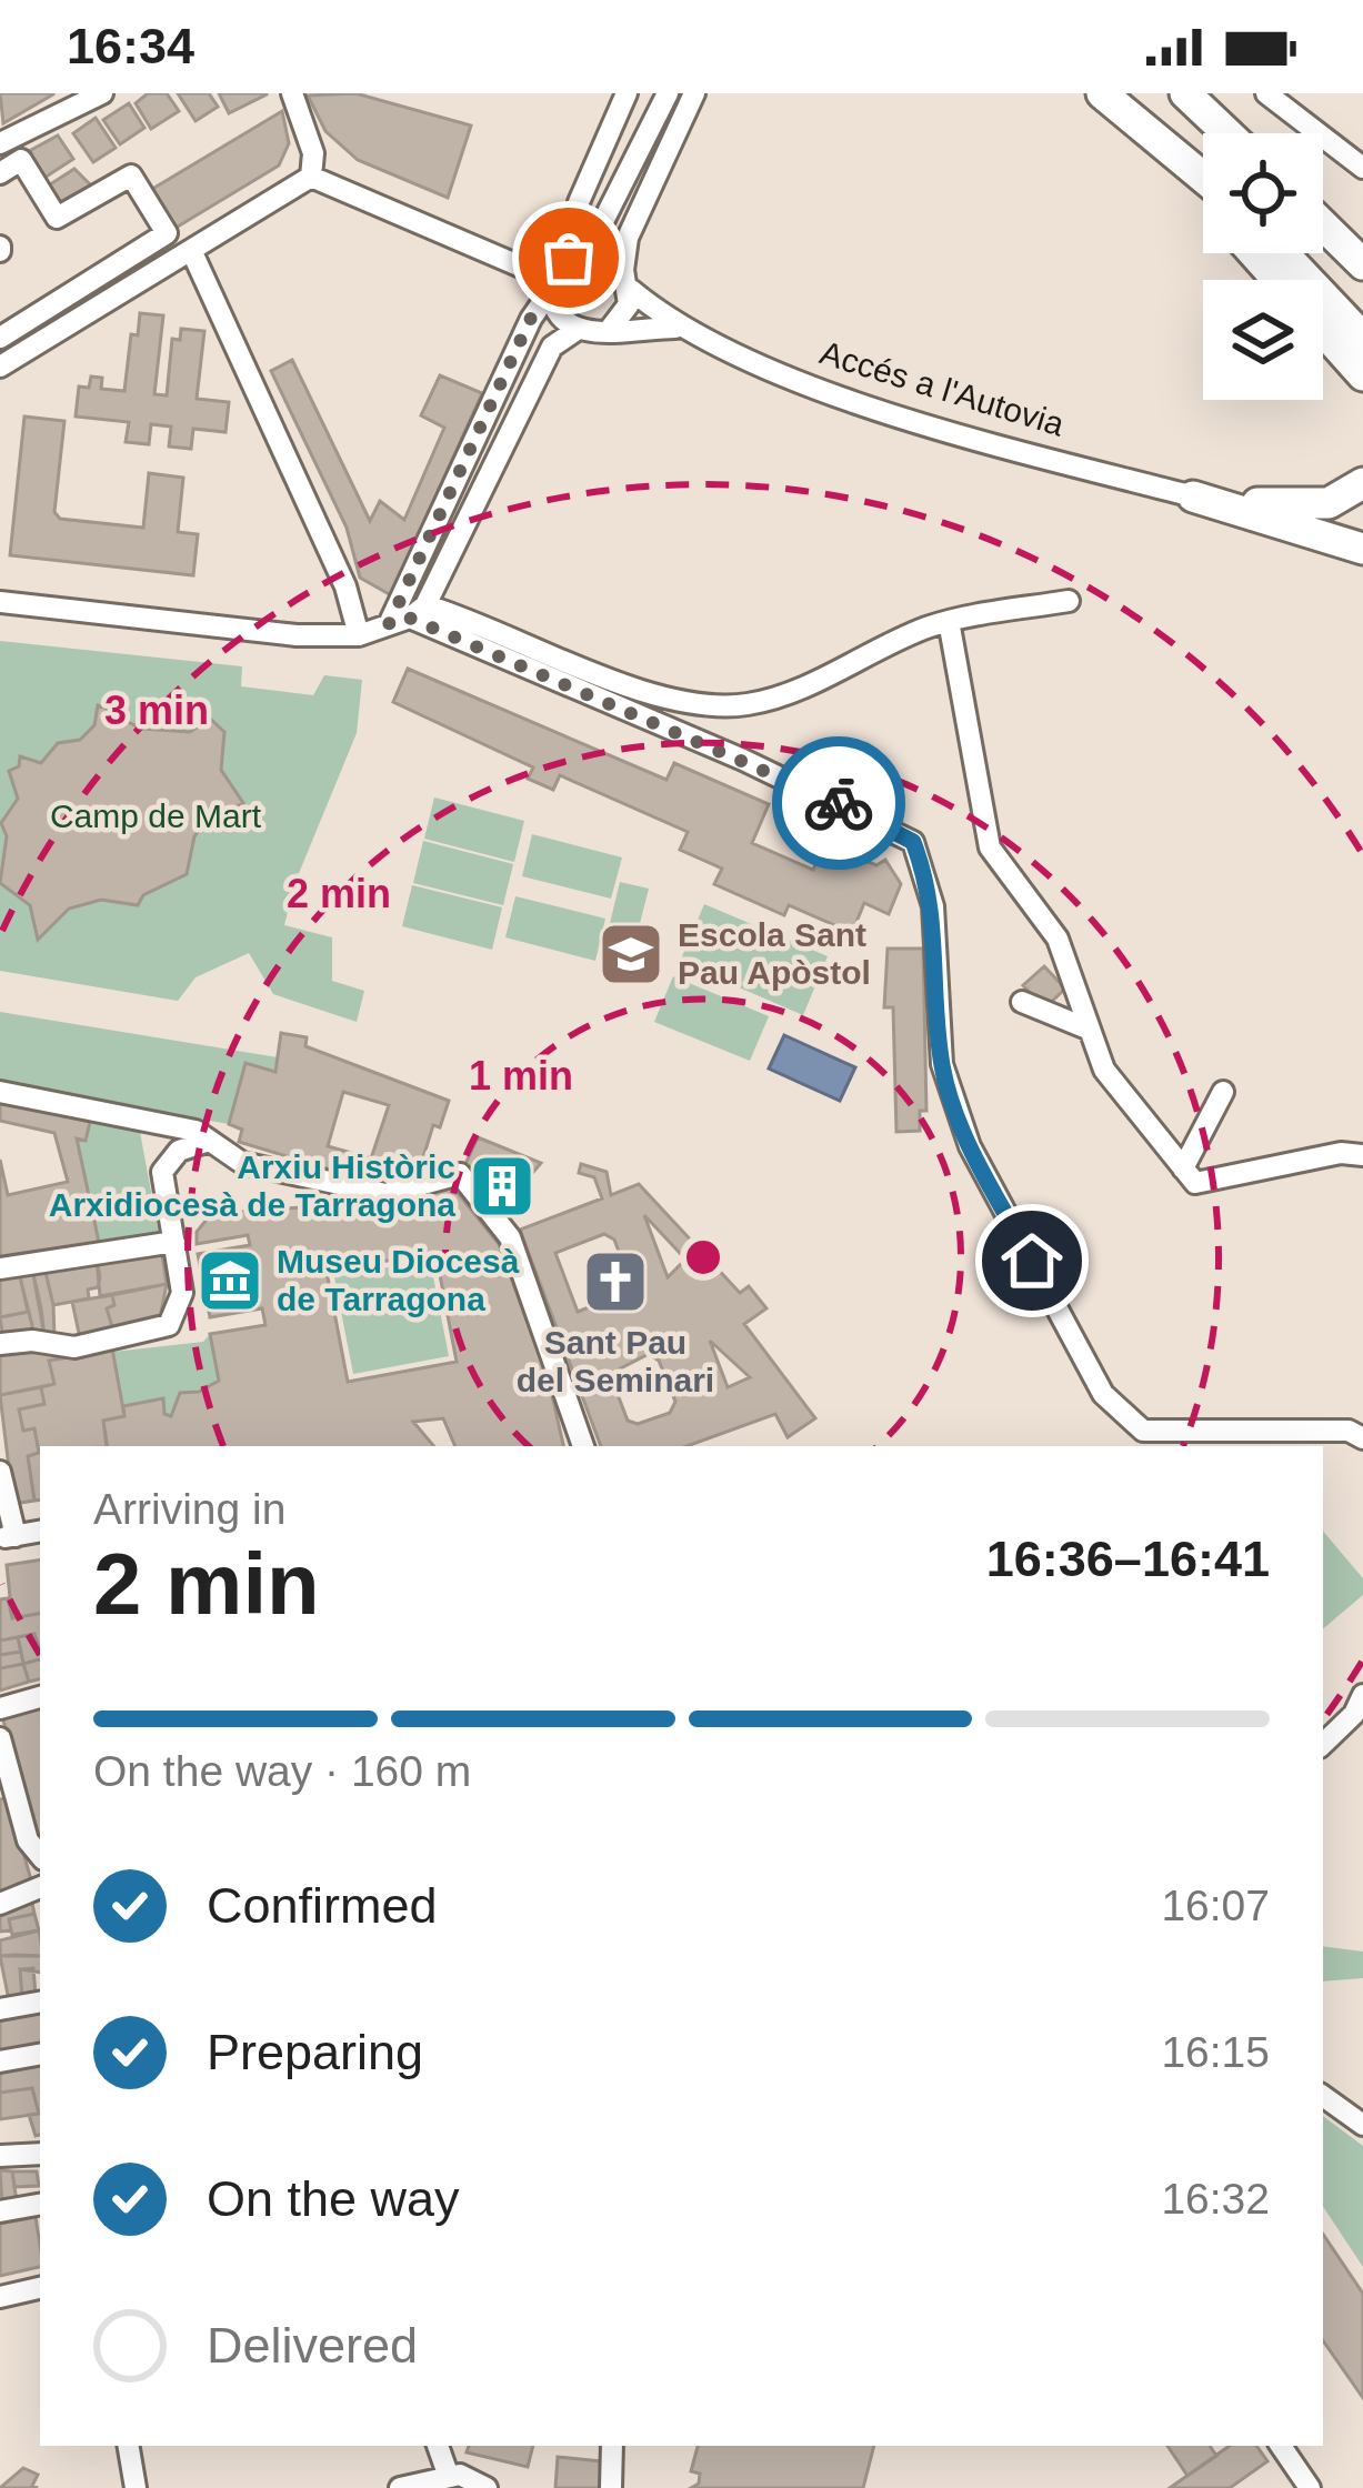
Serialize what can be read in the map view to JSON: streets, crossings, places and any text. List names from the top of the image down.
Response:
{
  "streets": {
    "street": ["Accés a l'Autovia"]
  },
  "parks": ["Camp de Mart"],
  "places": {
    "school or university": ["Escola Sant Pau Apòstol"],
    "building": ["Arxiu Històric Arxidiocesà de Tarragona"],
    "museum": ["Museu Diocesà de Tarragona"],
    "church": ["Sant Pau del Seminari"]
  },
  "page": {
    "status": "16:34",
    "heading": ["2 min", "Arriving in", "16:36–16:41"],
    "bar": "On the way · 160 m",
    "list": [
      ["Confirmed", "16:07"],
      ["Preparing", "16:15"],
      ["On the way", "16:32"],
      "Delivered"
    ]
  },
  "rings": ["3 min", "2 min", "1 min"]
}
